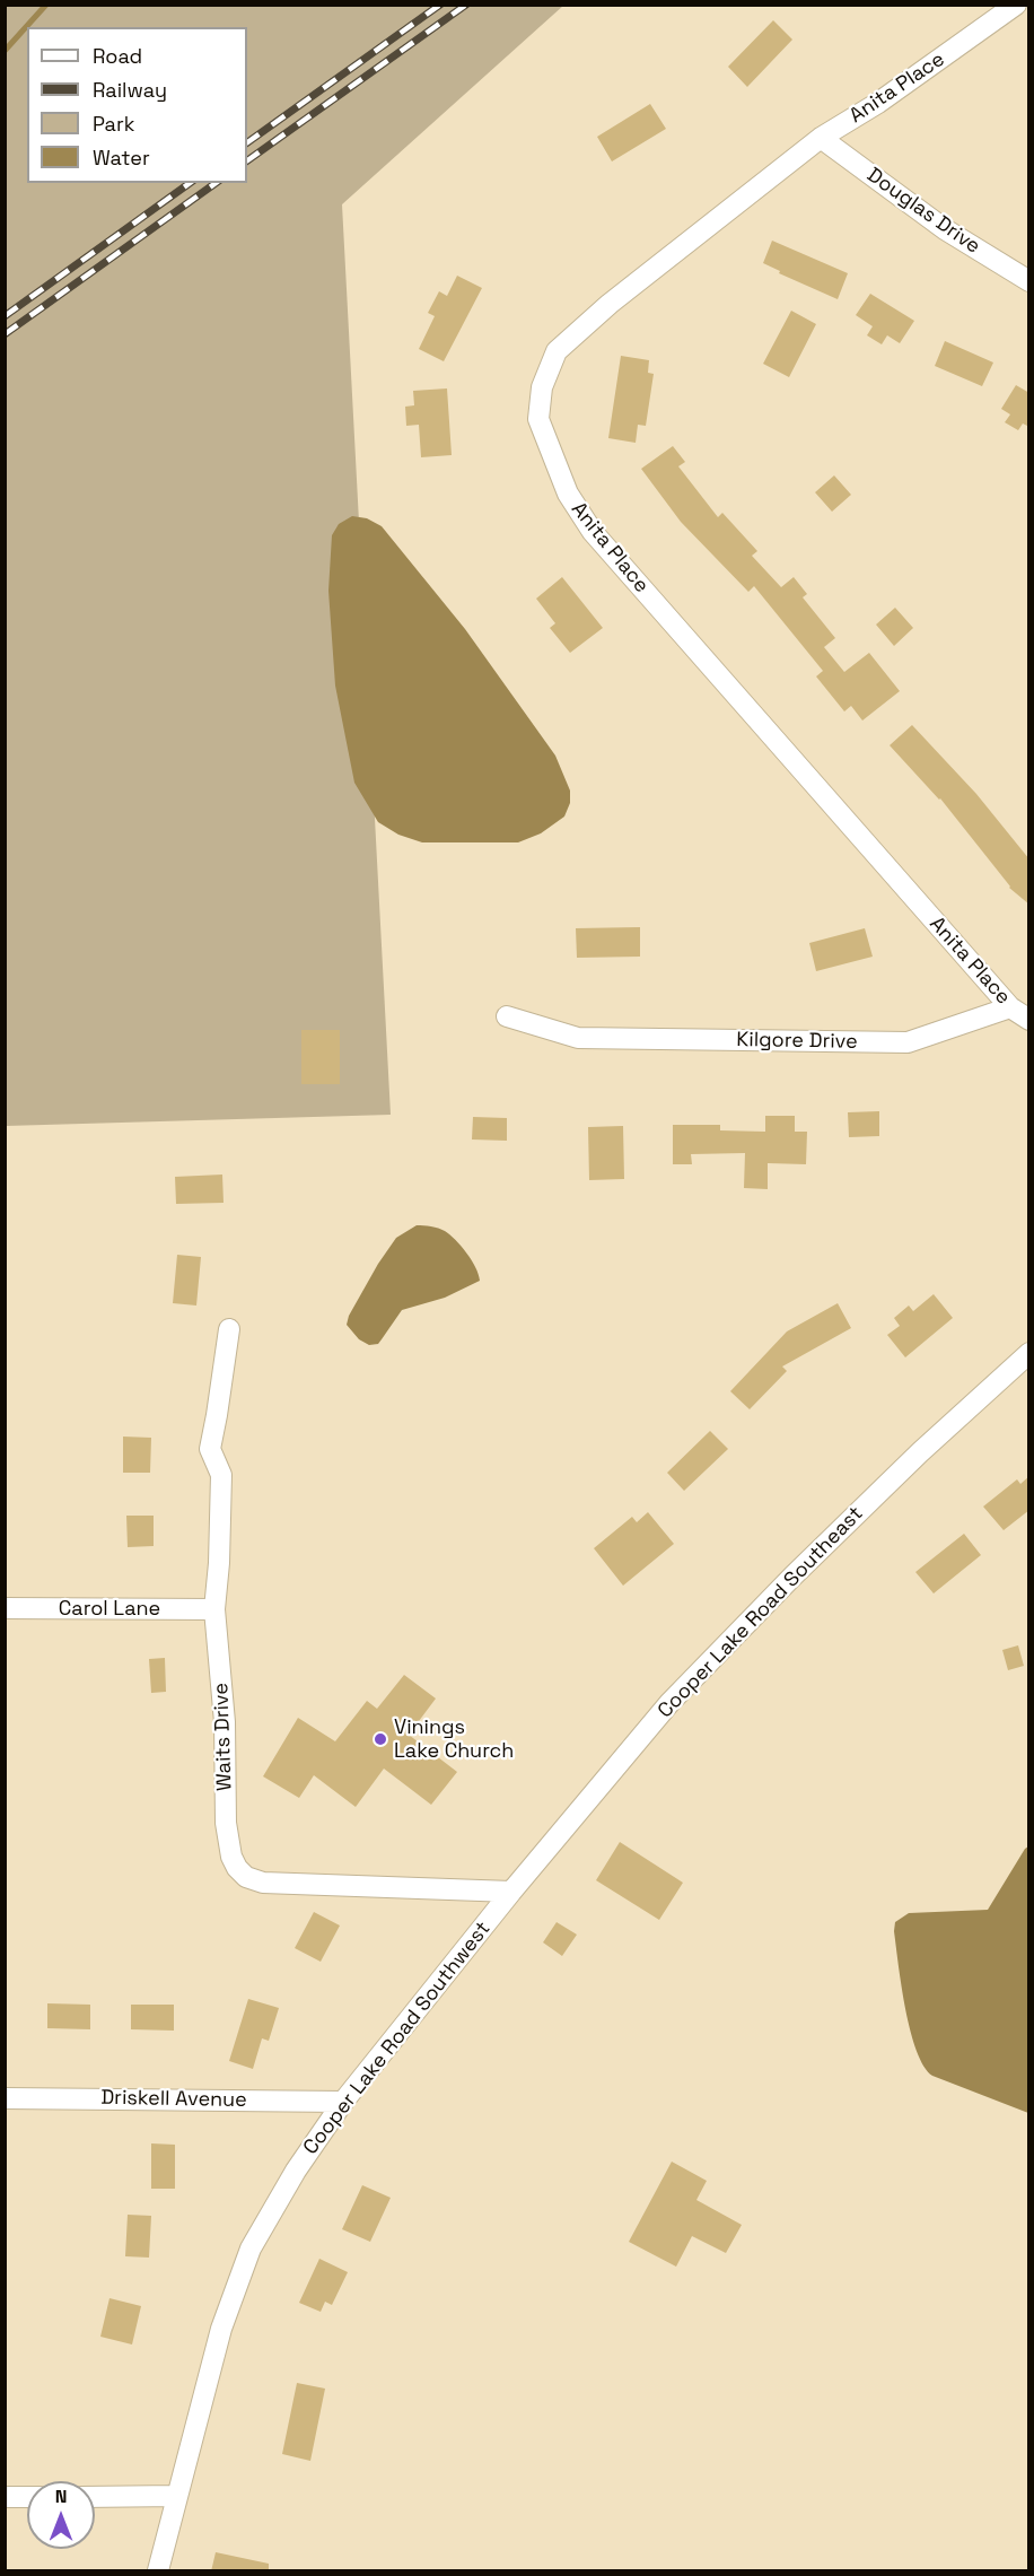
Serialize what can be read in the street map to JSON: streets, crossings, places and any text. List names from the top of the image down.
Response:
{
  "streets": {
    "street": [
      "Anita Place",
      "Douglas Drive",
      "Kilgore Drive",
      "Carol Lane",
      "Cooper Lake Road Southeast",
      "Waits Drive",
      "Cooper Lake Road Southwest",
      "Driskell Avenue"
    ]
  },
  "crossings": [
    ["Anita Place", "Douglas Drive"],
    ["Anita Place", "Kilgore Drive"],
    ["Carol Lane", "Waits Drive"],
    ["Cooper Lake Road Southeast", "Waits Drive"],
    ["Cooper Lake Road Southeast", "Cooper Lake Road Southwest"],
    ["Waits Drive", "Cooper Lake Road Southwest"],
    ["Cooper Lake Road Southwest", "Driskell Avenue"]
  ],
  "places": ["Vinings Lake Church"],
  "legend": [
    "Road",
    "Railway",
    "Park",
    "Water"
  ],
  "north": "top"
}
